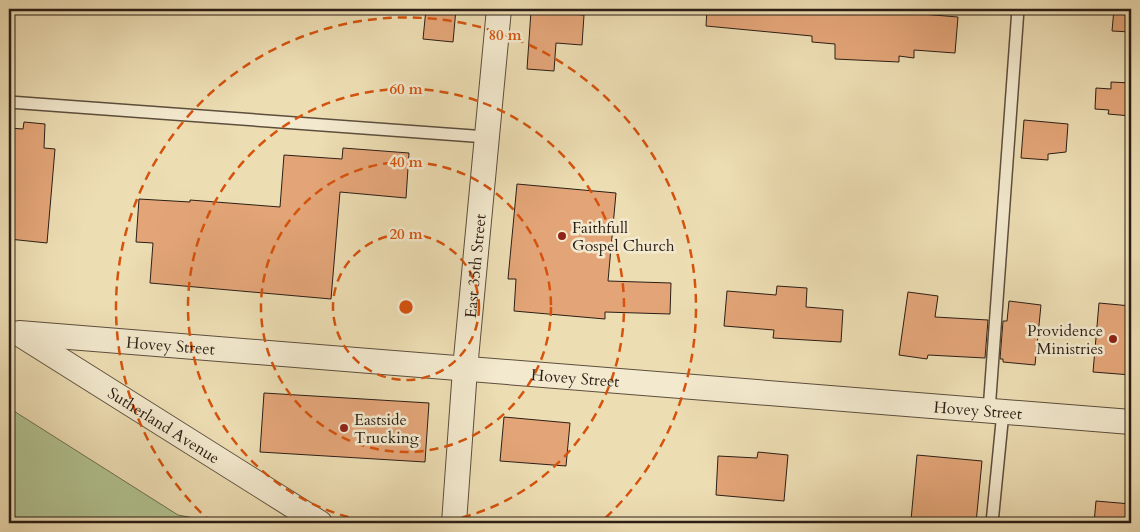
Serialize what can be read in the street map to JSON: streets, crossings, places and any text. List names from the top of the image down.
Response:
{
  "streets": {
    "street": ["East 35th Street", "Hovey Street", "Sutherland Avenue"]
  },
  "crossings": [
    ["East 35th Street", "Hovey Street"],
    ["Hovey Street", "Sutherland Avenue"]
  ],
  "places": ["Faithfull Gospel Church", "Providence Ministries", "Eastside Trucking"],
  "rings": [
    "80 m",
    "60 m",
    "40 m",
    "20 m"
  ]
}
